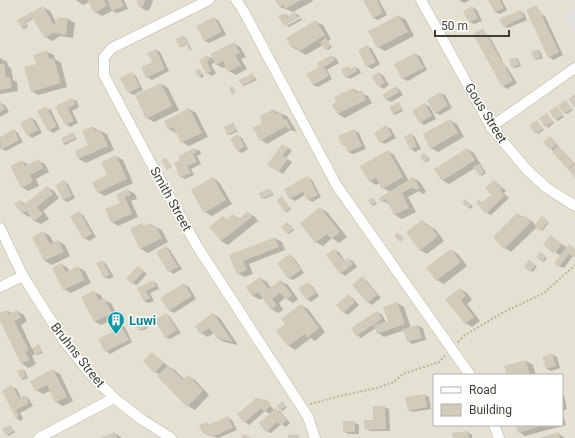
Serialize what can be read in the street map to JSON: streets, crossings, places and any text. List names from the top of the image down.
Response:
{
  "streets": {
    "street": ["Gous Street", "Smith Street", "Bruhns Street"]
  },
  "places": {
    "building": ["Luwi"]
  },
  "legend": ["Road", "Building"],
  "scale_bar": "50 m"
}
